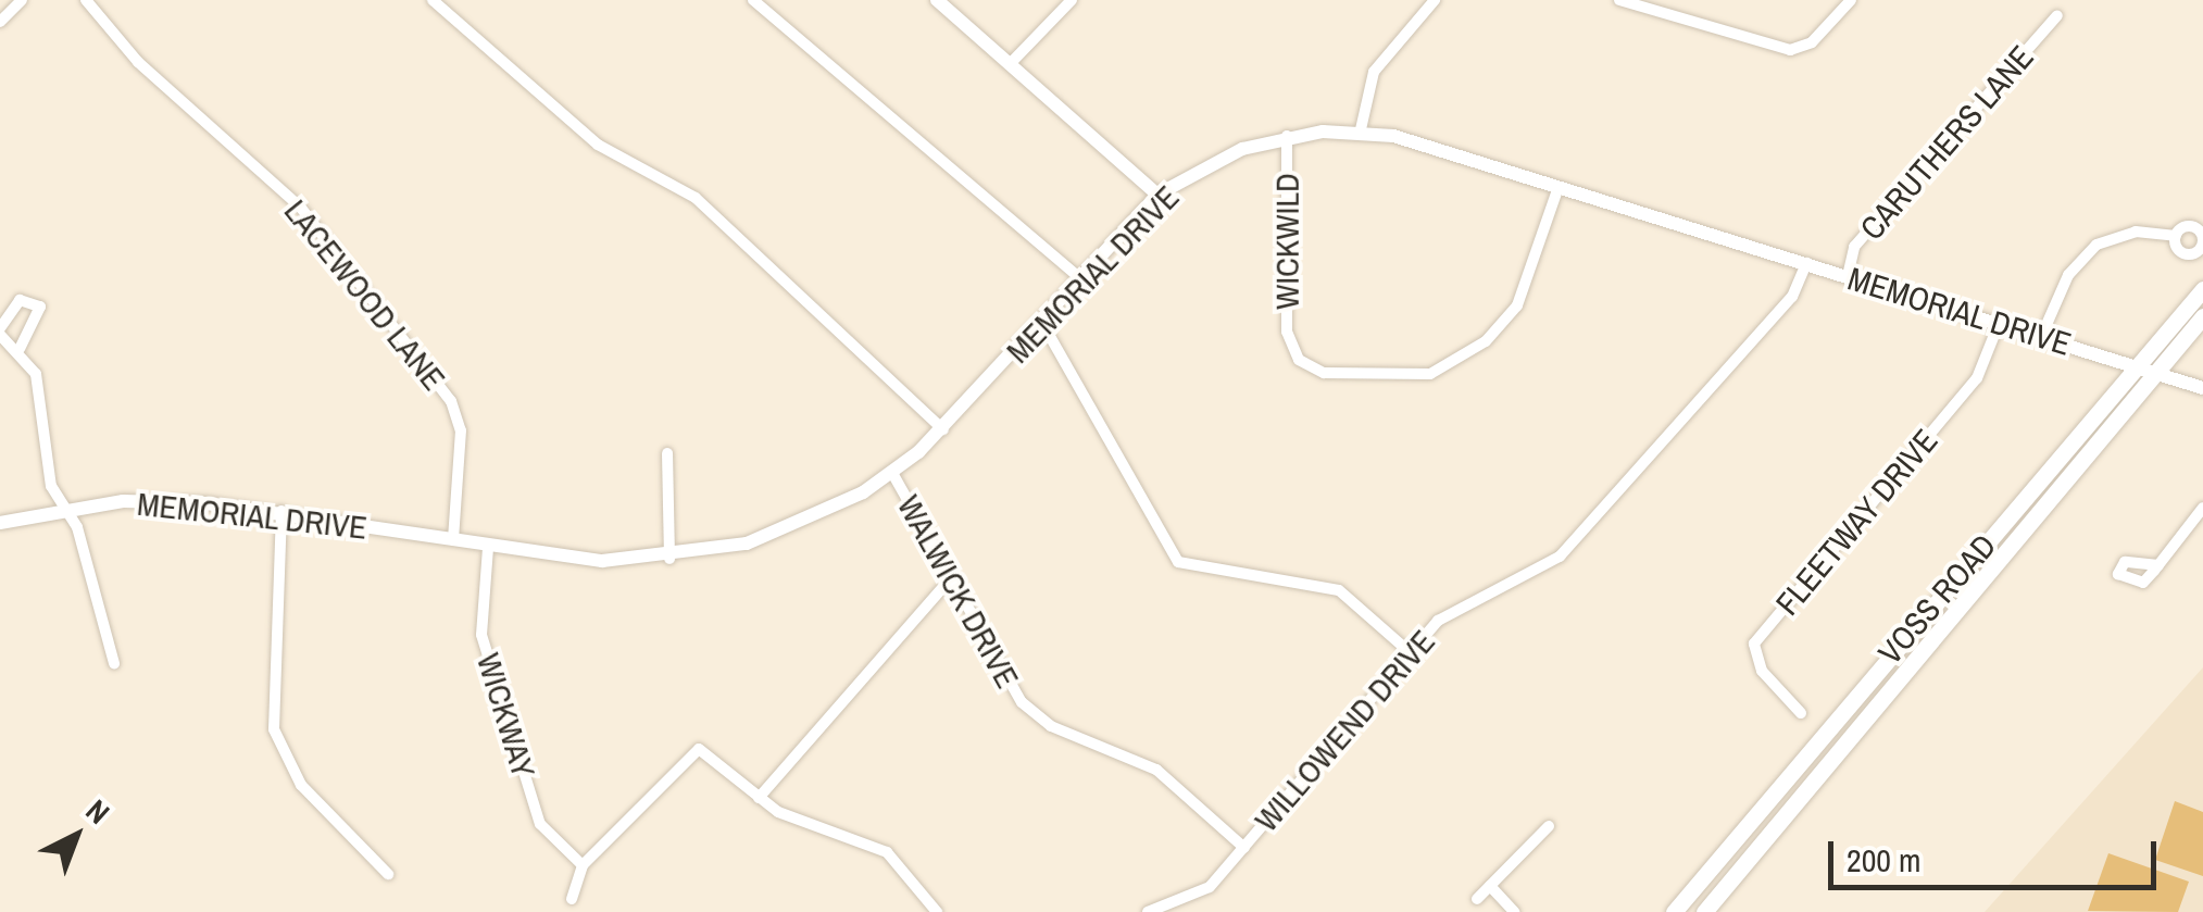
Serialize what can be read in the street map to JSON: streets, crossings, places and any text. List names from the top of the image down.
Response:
{
  "streets": {
    "main road": ["VOSS ROAD"],
    "street": [
      "CARUTHERS LANE",
      "WICKWILD",
      "MEMORIAL DRIVE",
      "LACEWOOD LANE",
      "FLEETWAY DRIVE",
      "WALWICK DRIVE",
      "WICKWAY",
      "WILLOWEND DRIVE"
    ]
  },
  "crossings": [
    ["CARUTHERS LANE", "MEMORIAL DRIVE"],
    ["WICKWILD", "MEMORIAL DRIVE"],
    ["MEMORIAL DRIVE", "LACEWOOD LANE"],
    ["MEMORIAL DRIVE", "FLEETWAY DRIVE"],
    ["MEMORIAL DRIVE", "WALWICK DRIVE"],
    ["MEMORIAL DRIVE", "VOSS ROAD"],
    ["MEMORIAL DRIVE", "WICKWAY"],
    ["MEMORIAL DRIVE", "WILLOWEND DRIVE"],
    ["WALWICK DRIVE", "WILLOWEND DRIVE"]
  ],
  "scale_bar": "200 m",
  "north": "top right"
}
